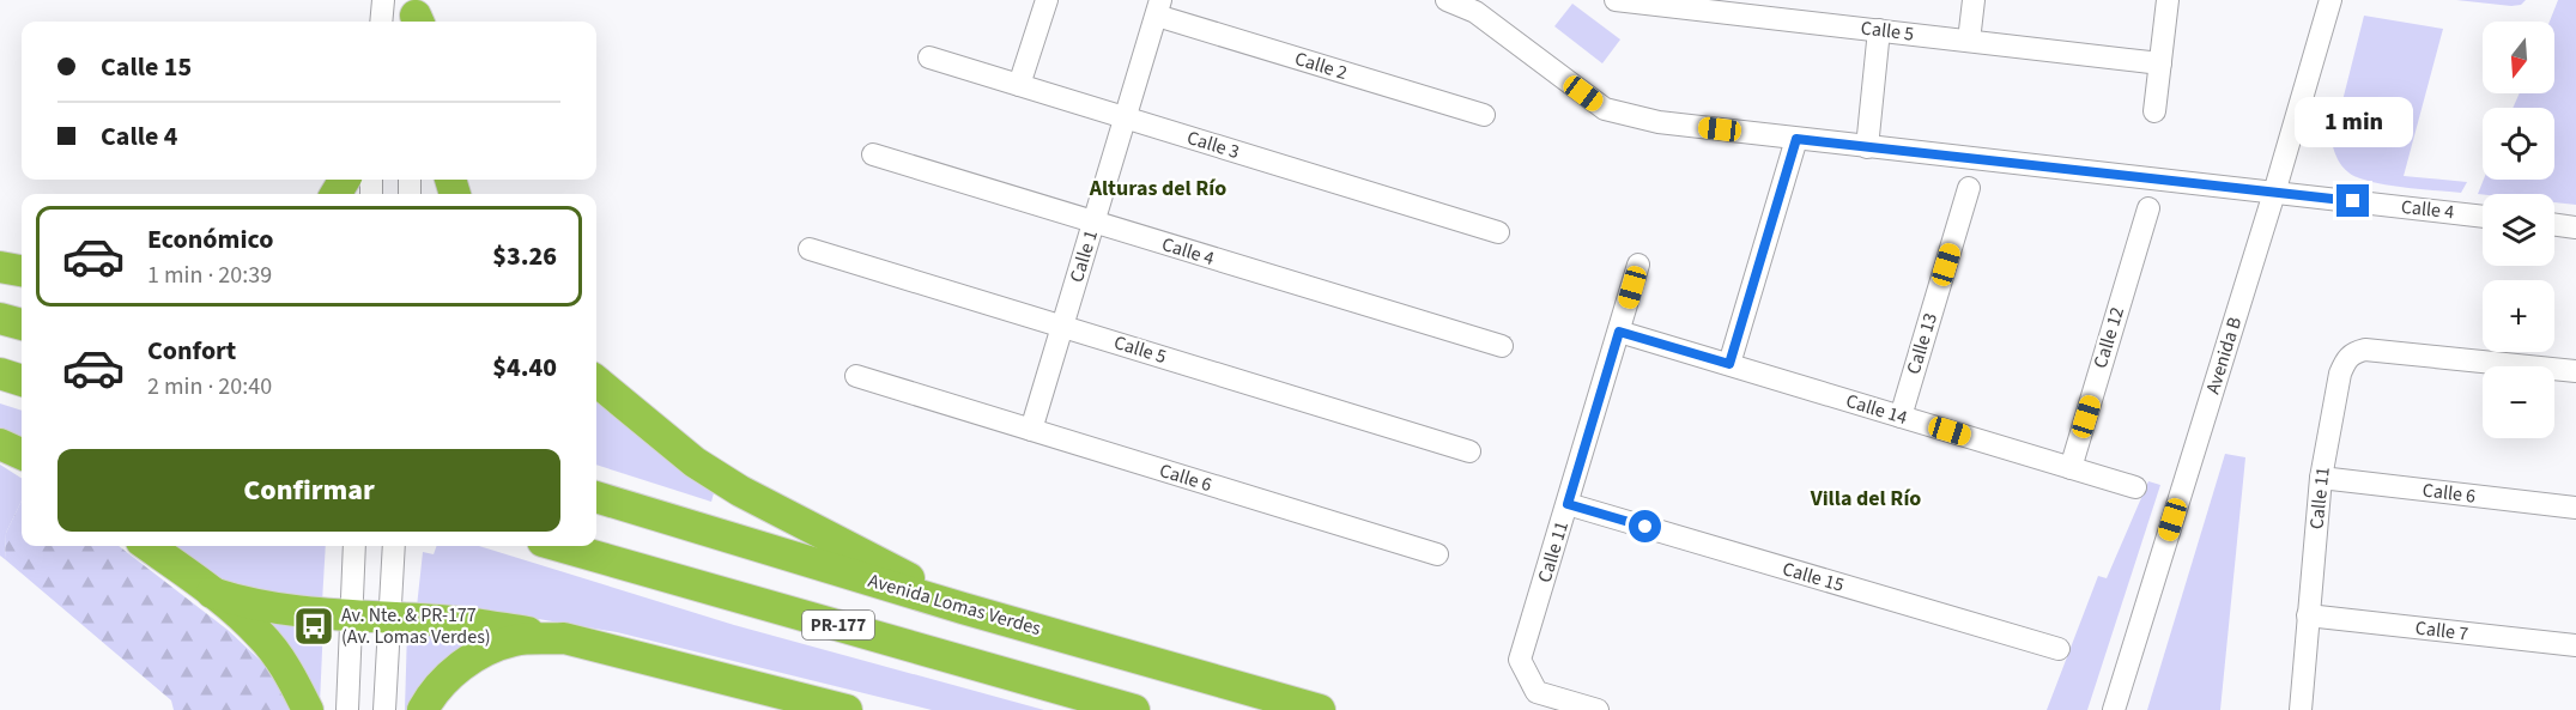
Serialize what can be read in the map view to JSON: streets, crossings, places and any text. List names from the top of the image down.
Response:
{
  "streets": {
    "highway": ["Avenida Lomas Verdes", "PR-177"],
    "street": [
      "Calle 5",
      "Calle 2",
      "Calle 3",
      "Calle 4",
      "Calle 1",
      "Calle 12",
      "Calle 13",
      "Avenida B",
      "Calle 14",
      "Calle 6",
      "Calle 11",
      "Calle 15",
      "Calle 7"
    ]
  },
  "crossings": [
    ["Calle 5", "Calle 1"],
    ["Calle 2", "Calle 1"],
    ["Calle 3", "Calle 1"],
    ["Calle 4", "Calle 1"],
    ["Calle 4", "Avenida B"],
    ["Calle 1", "Calle 6"],
    ["Calle 12", "Calle 14"],
    ["Calle 13", "Calle 14"],
    ["Calle 14", "Calle 11"],
    ["Calle 6", "Calle 11"],
    ["Calle 11", "Calle 15"],
    ["Calle 11", "Calle 7"]
  ],
  "districts": ["Alturas del Río", "Villa del Río"],
  "places": {
    "bus stop": ["Av. Nte. & PR-177 (Av. Lomas Verdes)"]
  },
  "north": "bottom",
  "page": {
    "map_buttons": ["+", "−"],
    "banner": ["Calle 15", "Calle 4"],
    "bubble": "1 min",
    "list": [
      {
        "name": "Económico",
        "note": "1 min · 20:39",
        "value": "$3.26"
      },
      {
        "name": "Confort",
        "note": "2 min · 20:40",
        "value": "$4.40"
      }
    ],
    "buttons": "Confirmar"
  }
}
